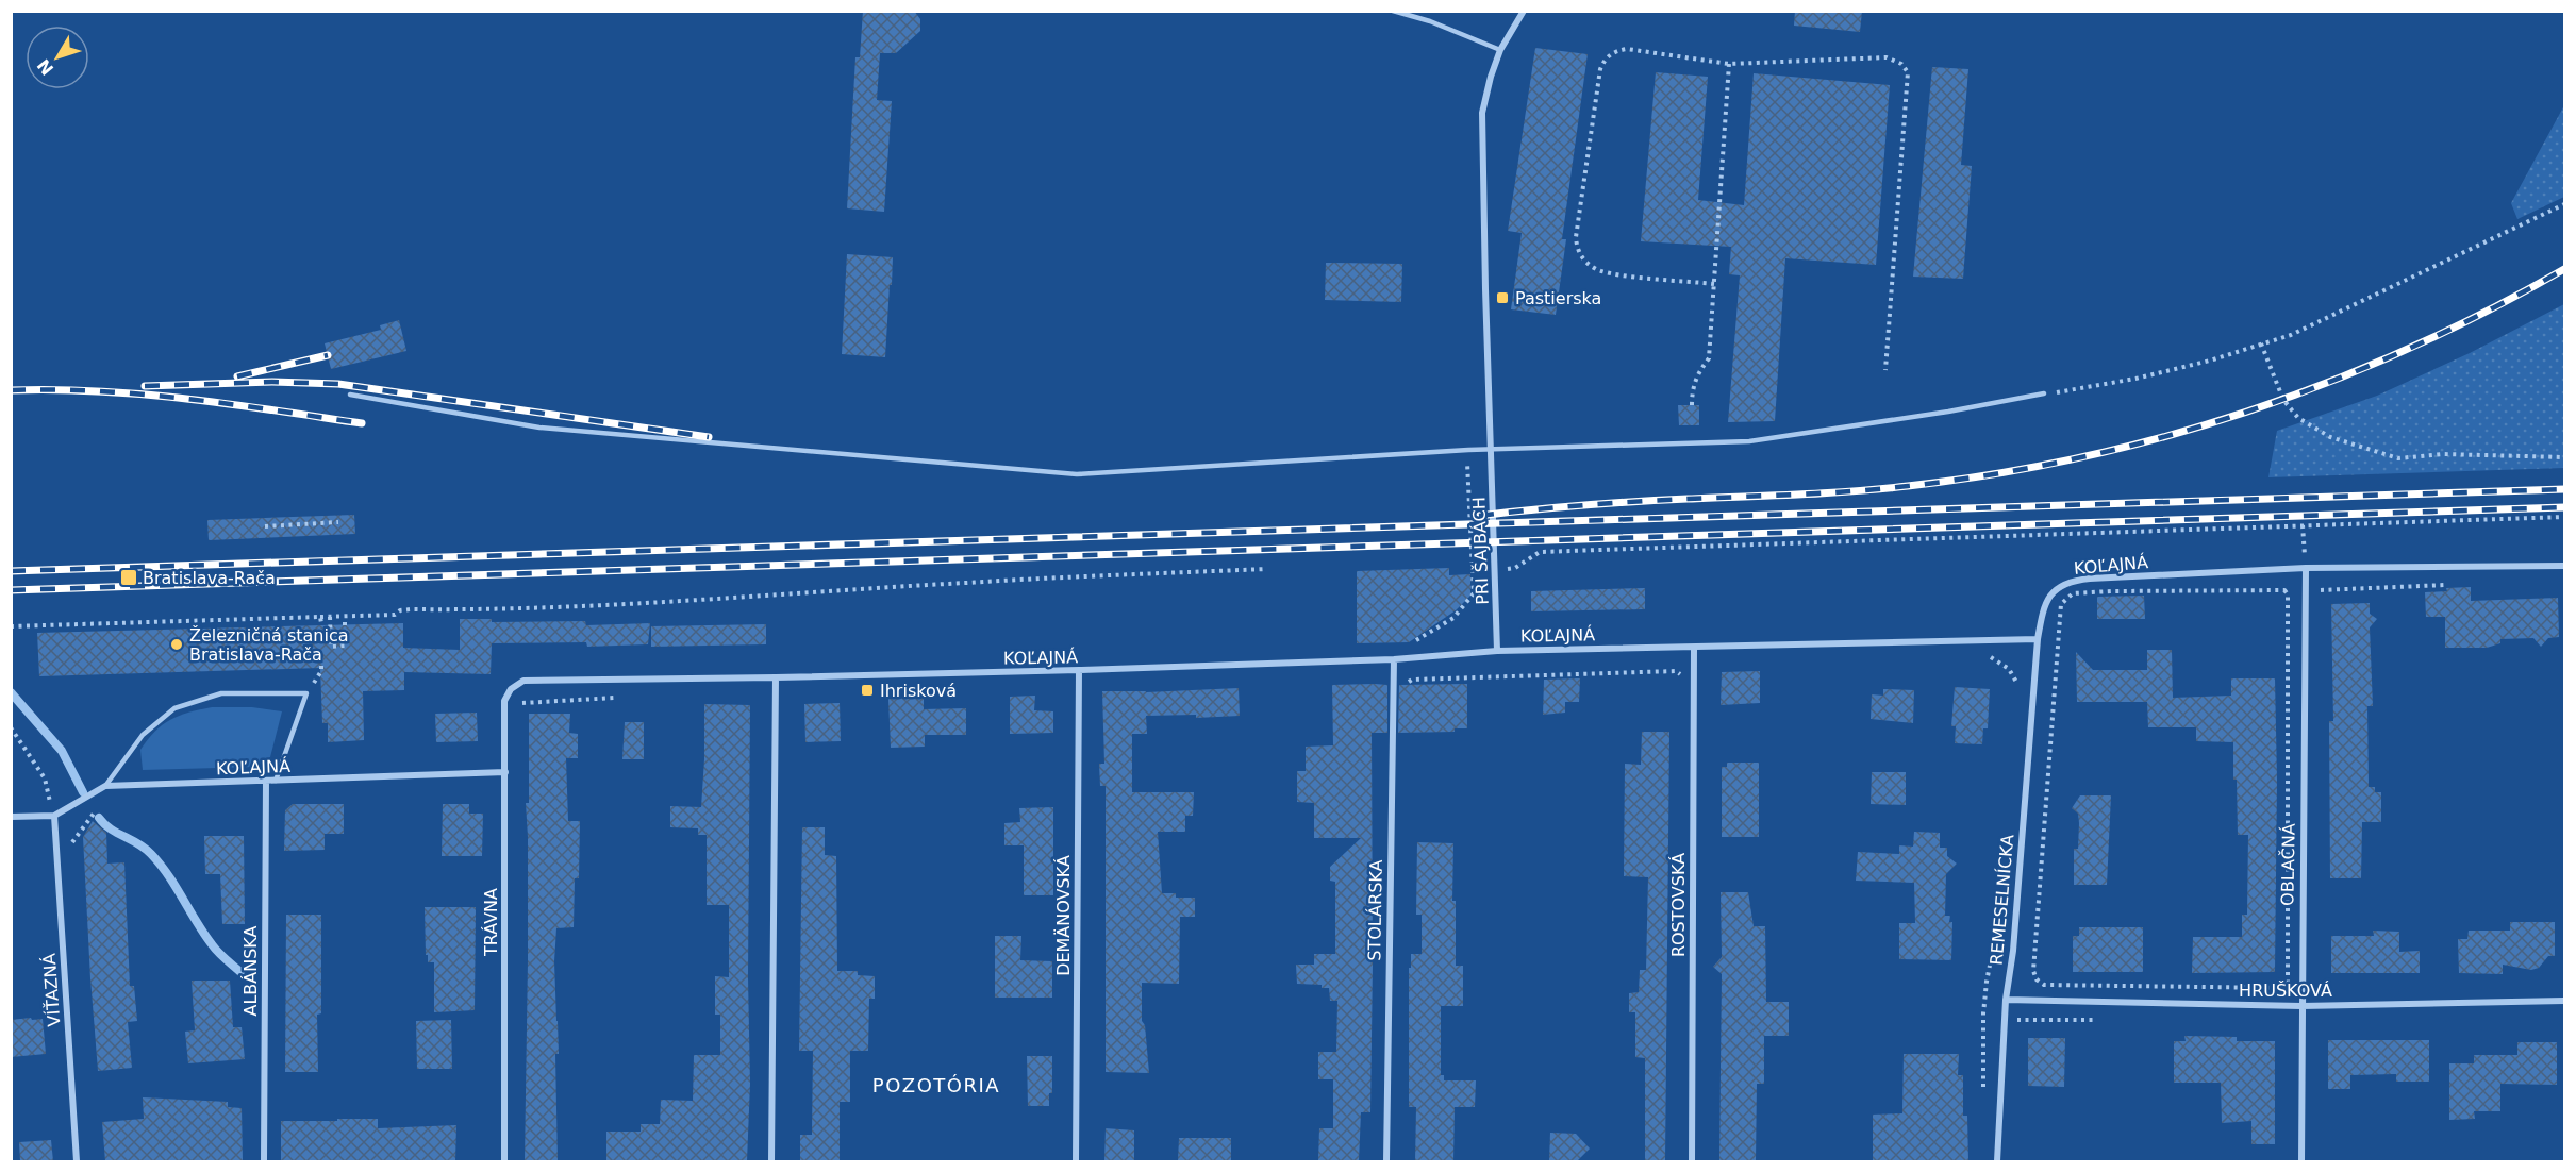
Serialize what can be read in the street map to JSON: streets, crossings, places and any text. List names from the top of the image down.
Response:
{
  "streets": {
    "street": [
      "PRI ŠAJBÁCH",
      "KOĽAJNÁ",
      "OBLAČNÁ",
      "REMESELNÍCKA",
      "ROSTOVSKÁ",
      "STOLÁRSKA",
      "DEMÄNOVSKÁ",
      "TRÁVNA",
      "ALBÁNSKA",
      "VÍŤAZNÁ",
      "HRUŠKOVÁ"
    ]
  },
  "crossings": [
    ["PRI ŠAJBÁCH", "KOĽAJNÁ"],
    ["KOĽAJNÁ", "OBLAČNÁ"],
    ["KOĽAJNÁ", "REMESELNÍCKA"],
    ["KOĽAJNÁ", "ROSTOVSKÁ"],
    ["KOĽAJNÁ", "STOLÁRSKA"],
    ["KOĽAJNÁ", "DEMÄNOVSKÁ"],
    ["KOĽAJNÁ", "TRÁVNA"],
    ["KOĽAJNÁ", "ALBÁNSKA"],
    ["KOĽAJNÁ", "VÍŤAZNÁ"],
    ["OBLAČNÁ", "HRUŠKOVÁ"],
    ["REMESELNÍCKA", "HRUŠKOVÁ"]
  ],
  "districts": ["POZOTÓRIA"],
  "places": {
    "transit": ["Pastierska", "Bratislava-Rača", "Ihrisková"],
    "other": ["Železničná stanica Bratislava-Rača"]
  },
  "north": "bottom left"
}
